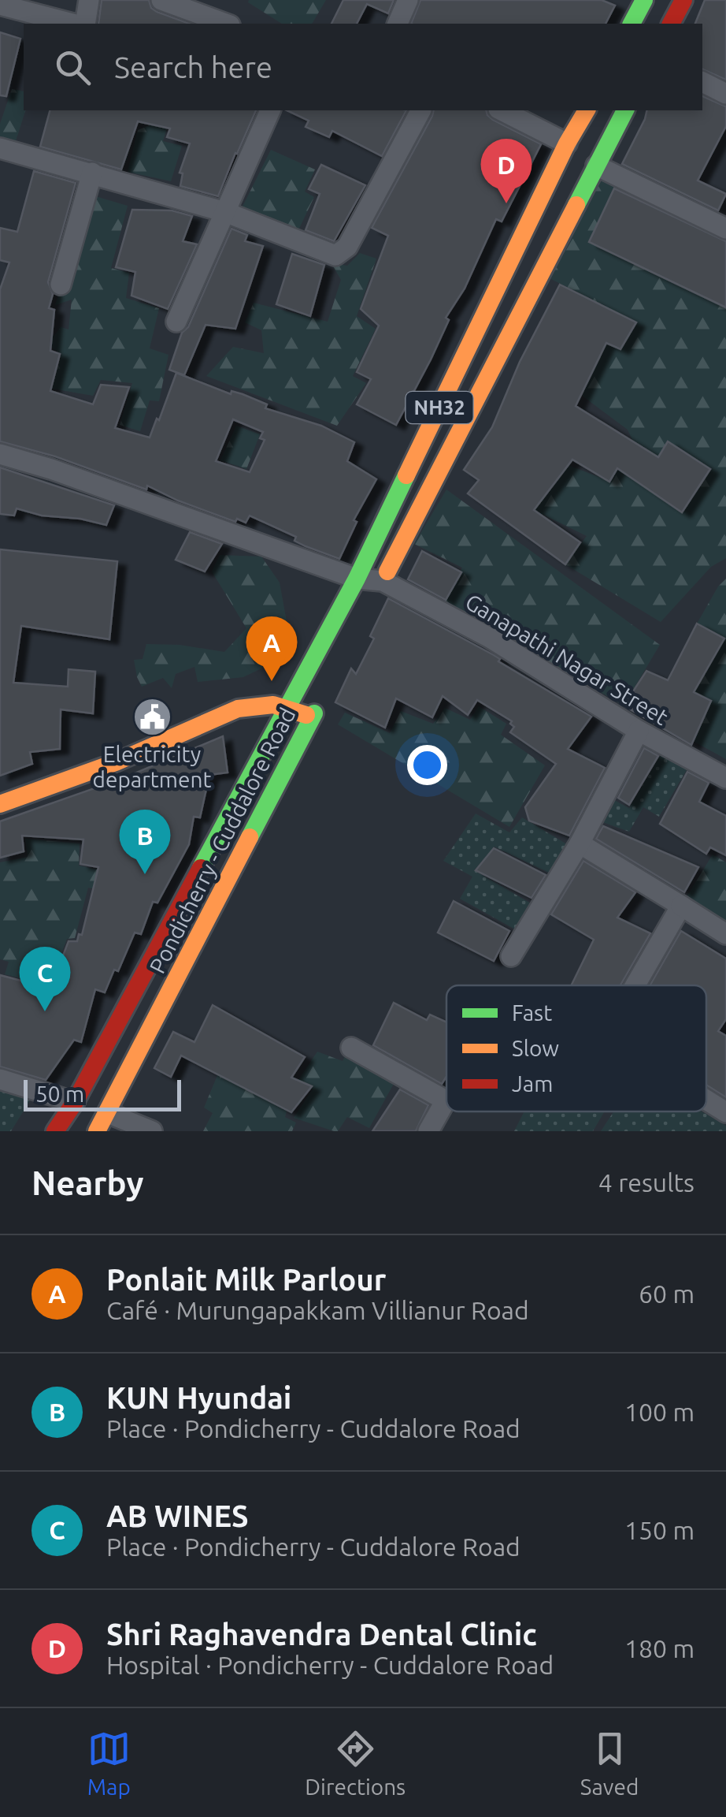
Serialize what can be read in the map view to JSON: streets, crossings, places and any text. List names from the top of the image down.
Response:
{
  "streets": {
    "main road": ["NH32", "Pondicherry - Cuddalore Road"],
    "street": ["Ganapathi Nagar Street"]
  },
  "crossings": [
    ["NH32", "Ganapathi Nagar Street"]
  ],
  "places": {
    "public building": ["Electricity department"]
  },
  "legend": ["Fast", "Slow", "Jam"],
  "scale_bar": "50 m",
  "page": {
    "search": "Search here",
    "pins": [
      "D",
      "A",
      "B",
      "C"
    ],
    "scale": "50 m",
    "heading": ["Nearby", "4 results"],
    "list": [
      {
        "mark": "A",
        "name": "Ponlait Milk Parlour",
        "note": "Café · Murungapakkam Villianur Road",
        "value": "60 m"
      },
      {
        "mark": "B",
        "name": "KUN Hyundai",
        "note": "Place · Pondicherry - Cuddalore Road",
        "value": "100 m"
      },
      {
        "mark": "C",
        "name": "AB WINES",
        "note": "Place · Pondicherry - Cuddalore Road",
        "value": "150 m"
      },
      {
        "mark": "D",
        "name": "Shri Raghavendra Dental Clinic",
        "note": "Hospital · Pondicherry - Cuddalore Road",
        "value": "180 m"
      }
    ],
    "nav": ["Map", "Directions", "Saved"]
  }
}
